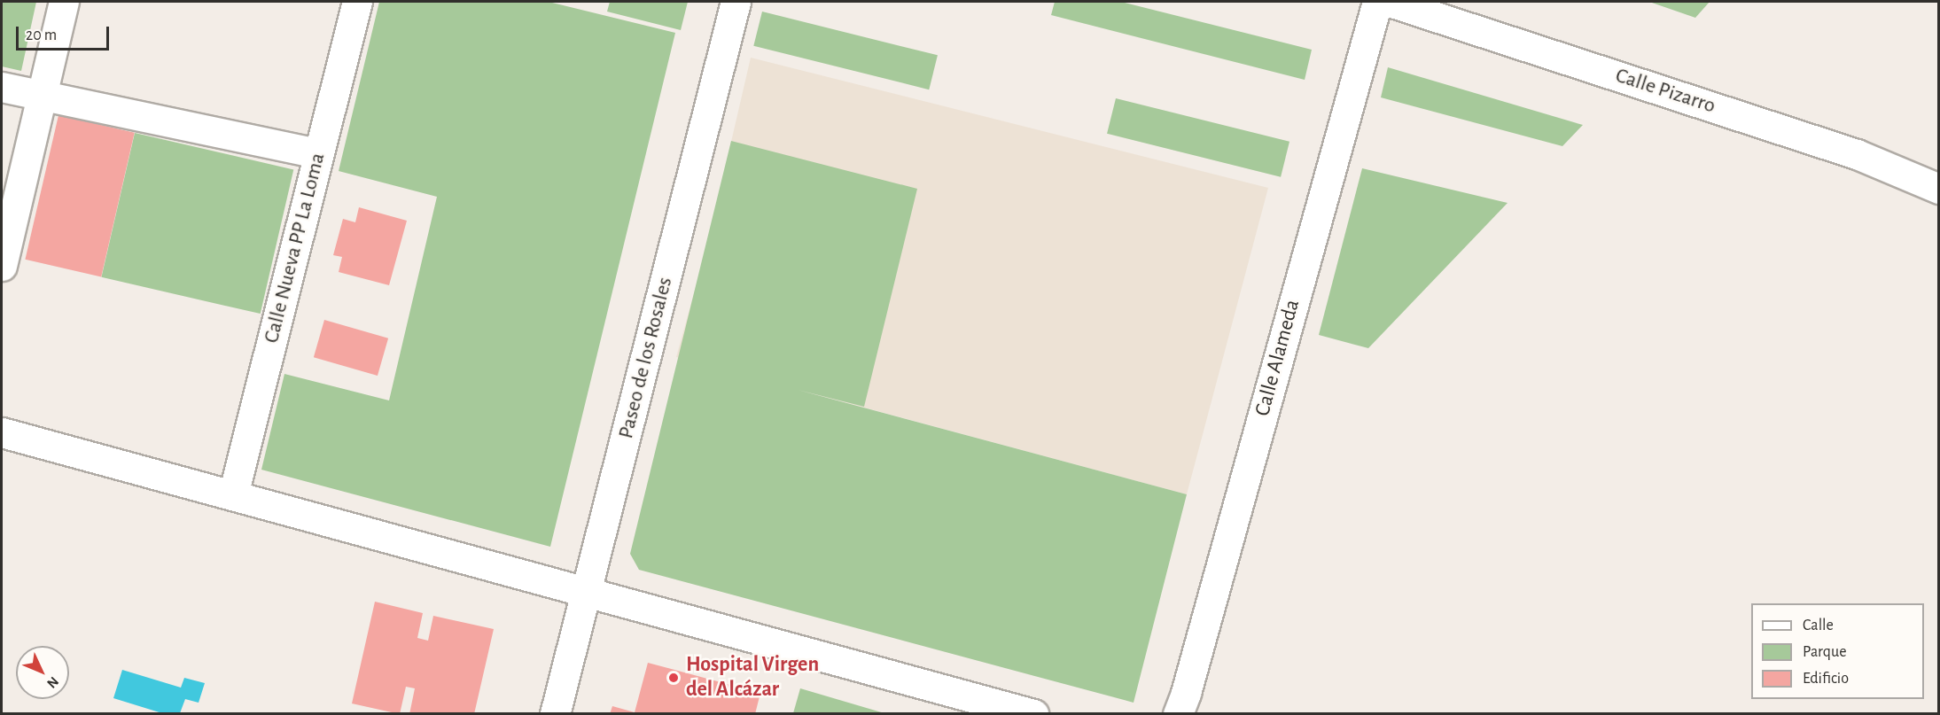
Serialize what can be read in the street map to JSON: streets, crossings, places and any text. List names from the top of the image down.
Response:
{
  "streets": {
    "street": [
      "Calle Pizarro",
      "Calle Nueva PP La Loma",
      "Paseo de los Rosales",
      "Calle Alameda"
    ]
  },
  "places": ["Hospital Virgen del Alcázar"],
  "legend": ["Calle", "Parque", "Edificio"],
  "scale_bar": "20 m",
  "north": "bottom right"
}
